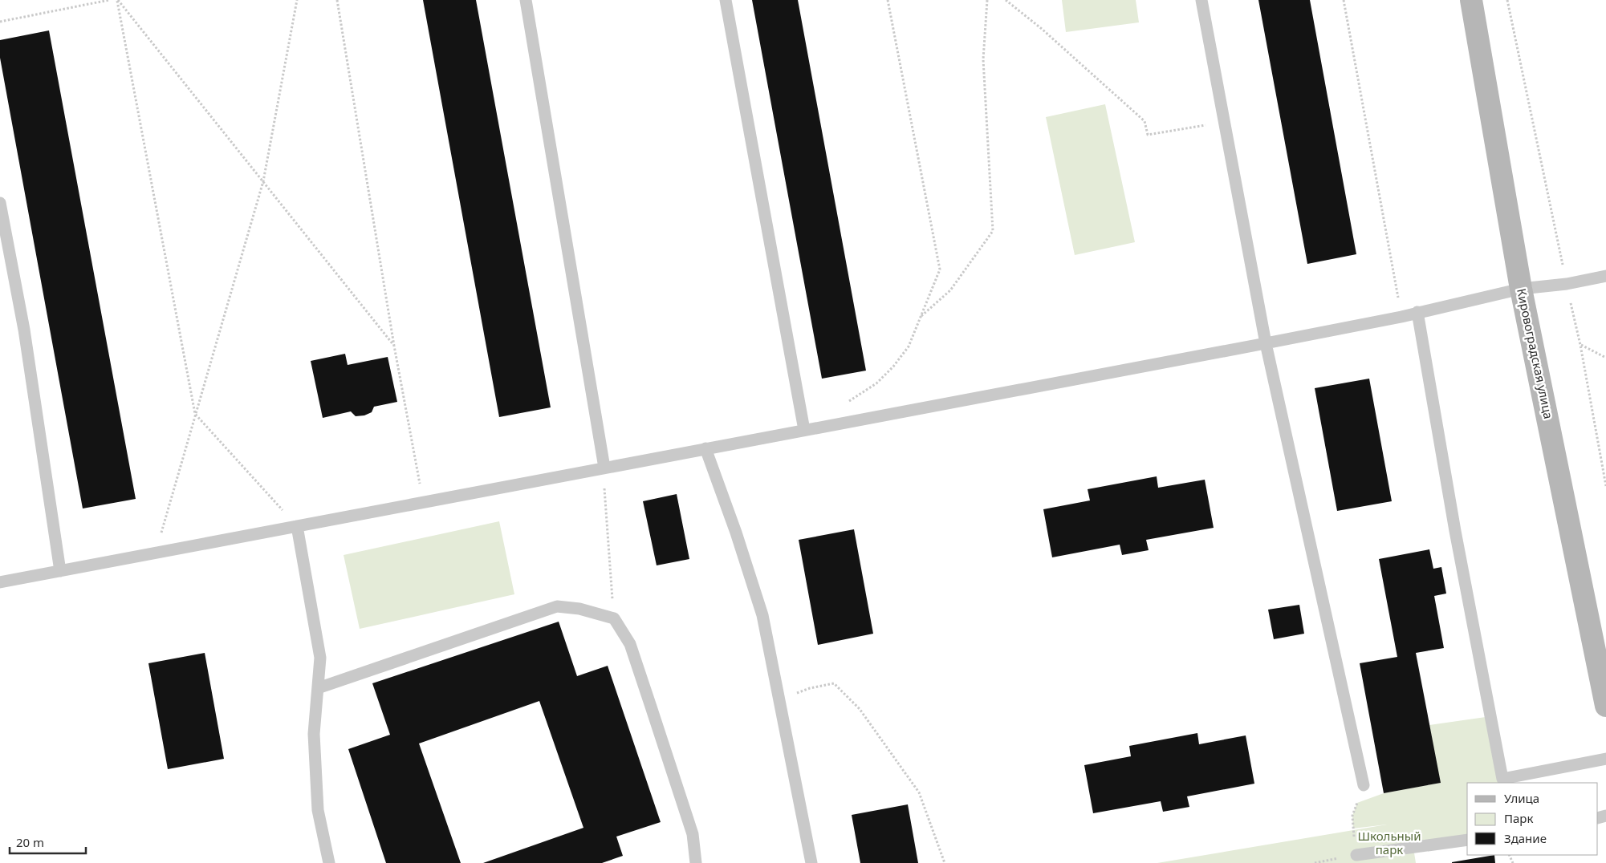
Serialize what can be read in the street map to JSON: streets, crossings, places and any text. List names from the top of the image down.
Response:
{
  "streets": {
    "street": ["Кировоградская улица"]
  },
  "parks": ["Школьный парк"],
  "legend": ["Улица", "Парк", "Здание"],
  "scale_bar": "20 m"
}
